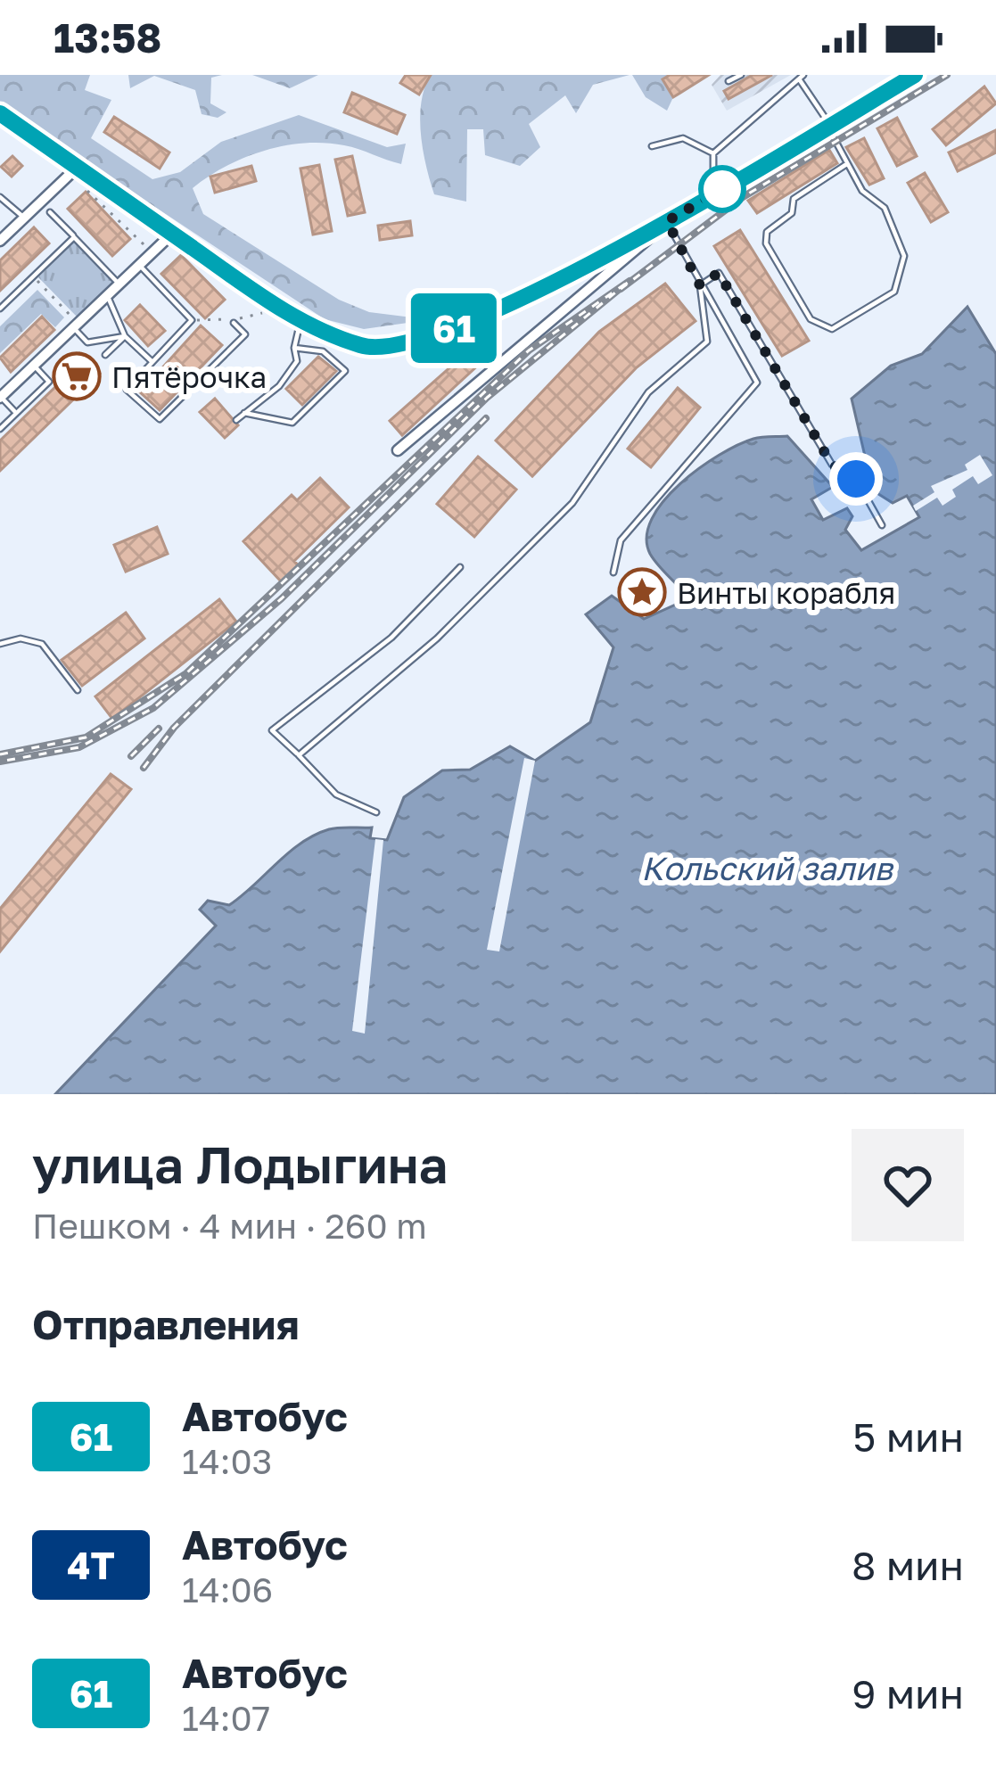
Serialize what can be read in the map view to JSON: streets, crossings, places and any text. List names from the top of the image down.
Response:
{
  "water": ["Кольский залив"],
  "places": {
    "supermarket": ["Пятёрочка"],
    "place": ["Винты корабля"]
  },
  "lines": ["bus line 61"],
  "page": {
    "status": "13:58",
    "on_map": "61",
    "heading": [
      ["улица Лодыгина", "Пешком · 4 мин · 260 m"],
      "Отправления"
    ],
    "list": [
      {
        "mark": "61",
        "name": "Автобус",
        "note": "14:03",
        "value": "5 мин"
      },
      {
        "mark": "4Т",
        "name": "Автобус",
        "note": "14:06",
        "value": "8 мин"
      },
      {
        "mark": "61",
        "name": "Автобус",
        "note": "14:07",
        "value": "9 мин"
      }
    ]
  }
}
